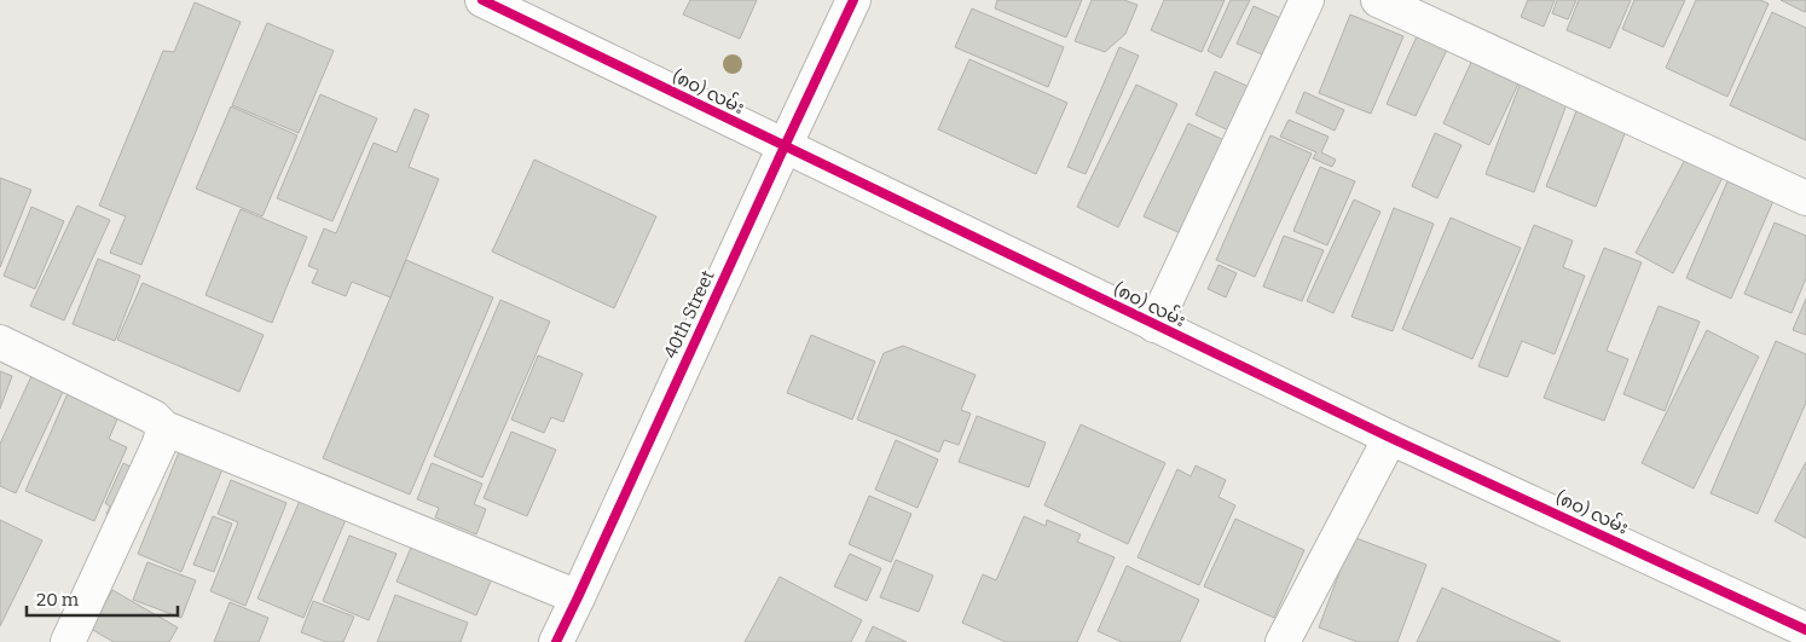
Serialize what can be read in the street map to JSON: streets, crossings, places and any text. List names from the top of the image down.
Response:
{
  "streets": {
    "street": ["(၈၀) လမ်း", "40th Street"]
  },
  "crossings": [
    ["(၈၀) လမ်း", "40th Street"]
  ],
  "scale_bar": "20 m"
}
